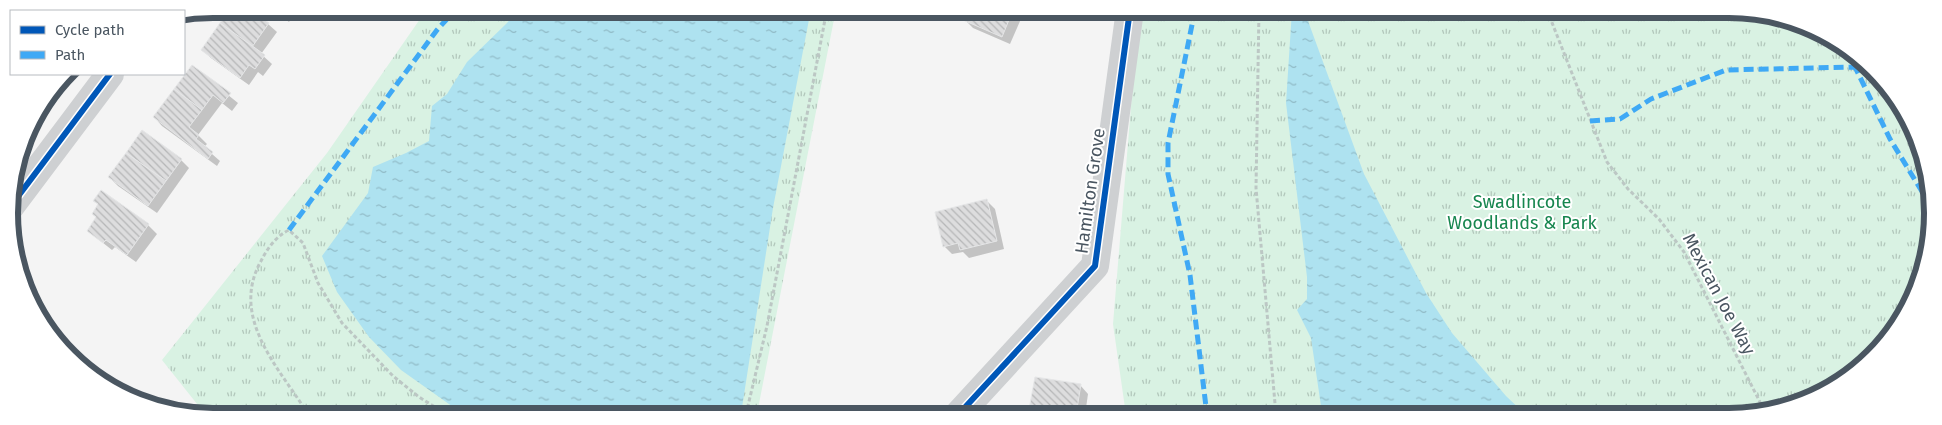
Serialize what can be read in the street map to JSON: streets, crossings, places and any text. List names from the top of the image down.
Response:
{
  "streets": {
    "street": ["Hamilton Grove"],
    "path": ["Mexican Joe Way"]
  },
  "parks": ["Swadlincote Woodlands & Park"],
  "legend": ["Cycle path", "Path"]
}
